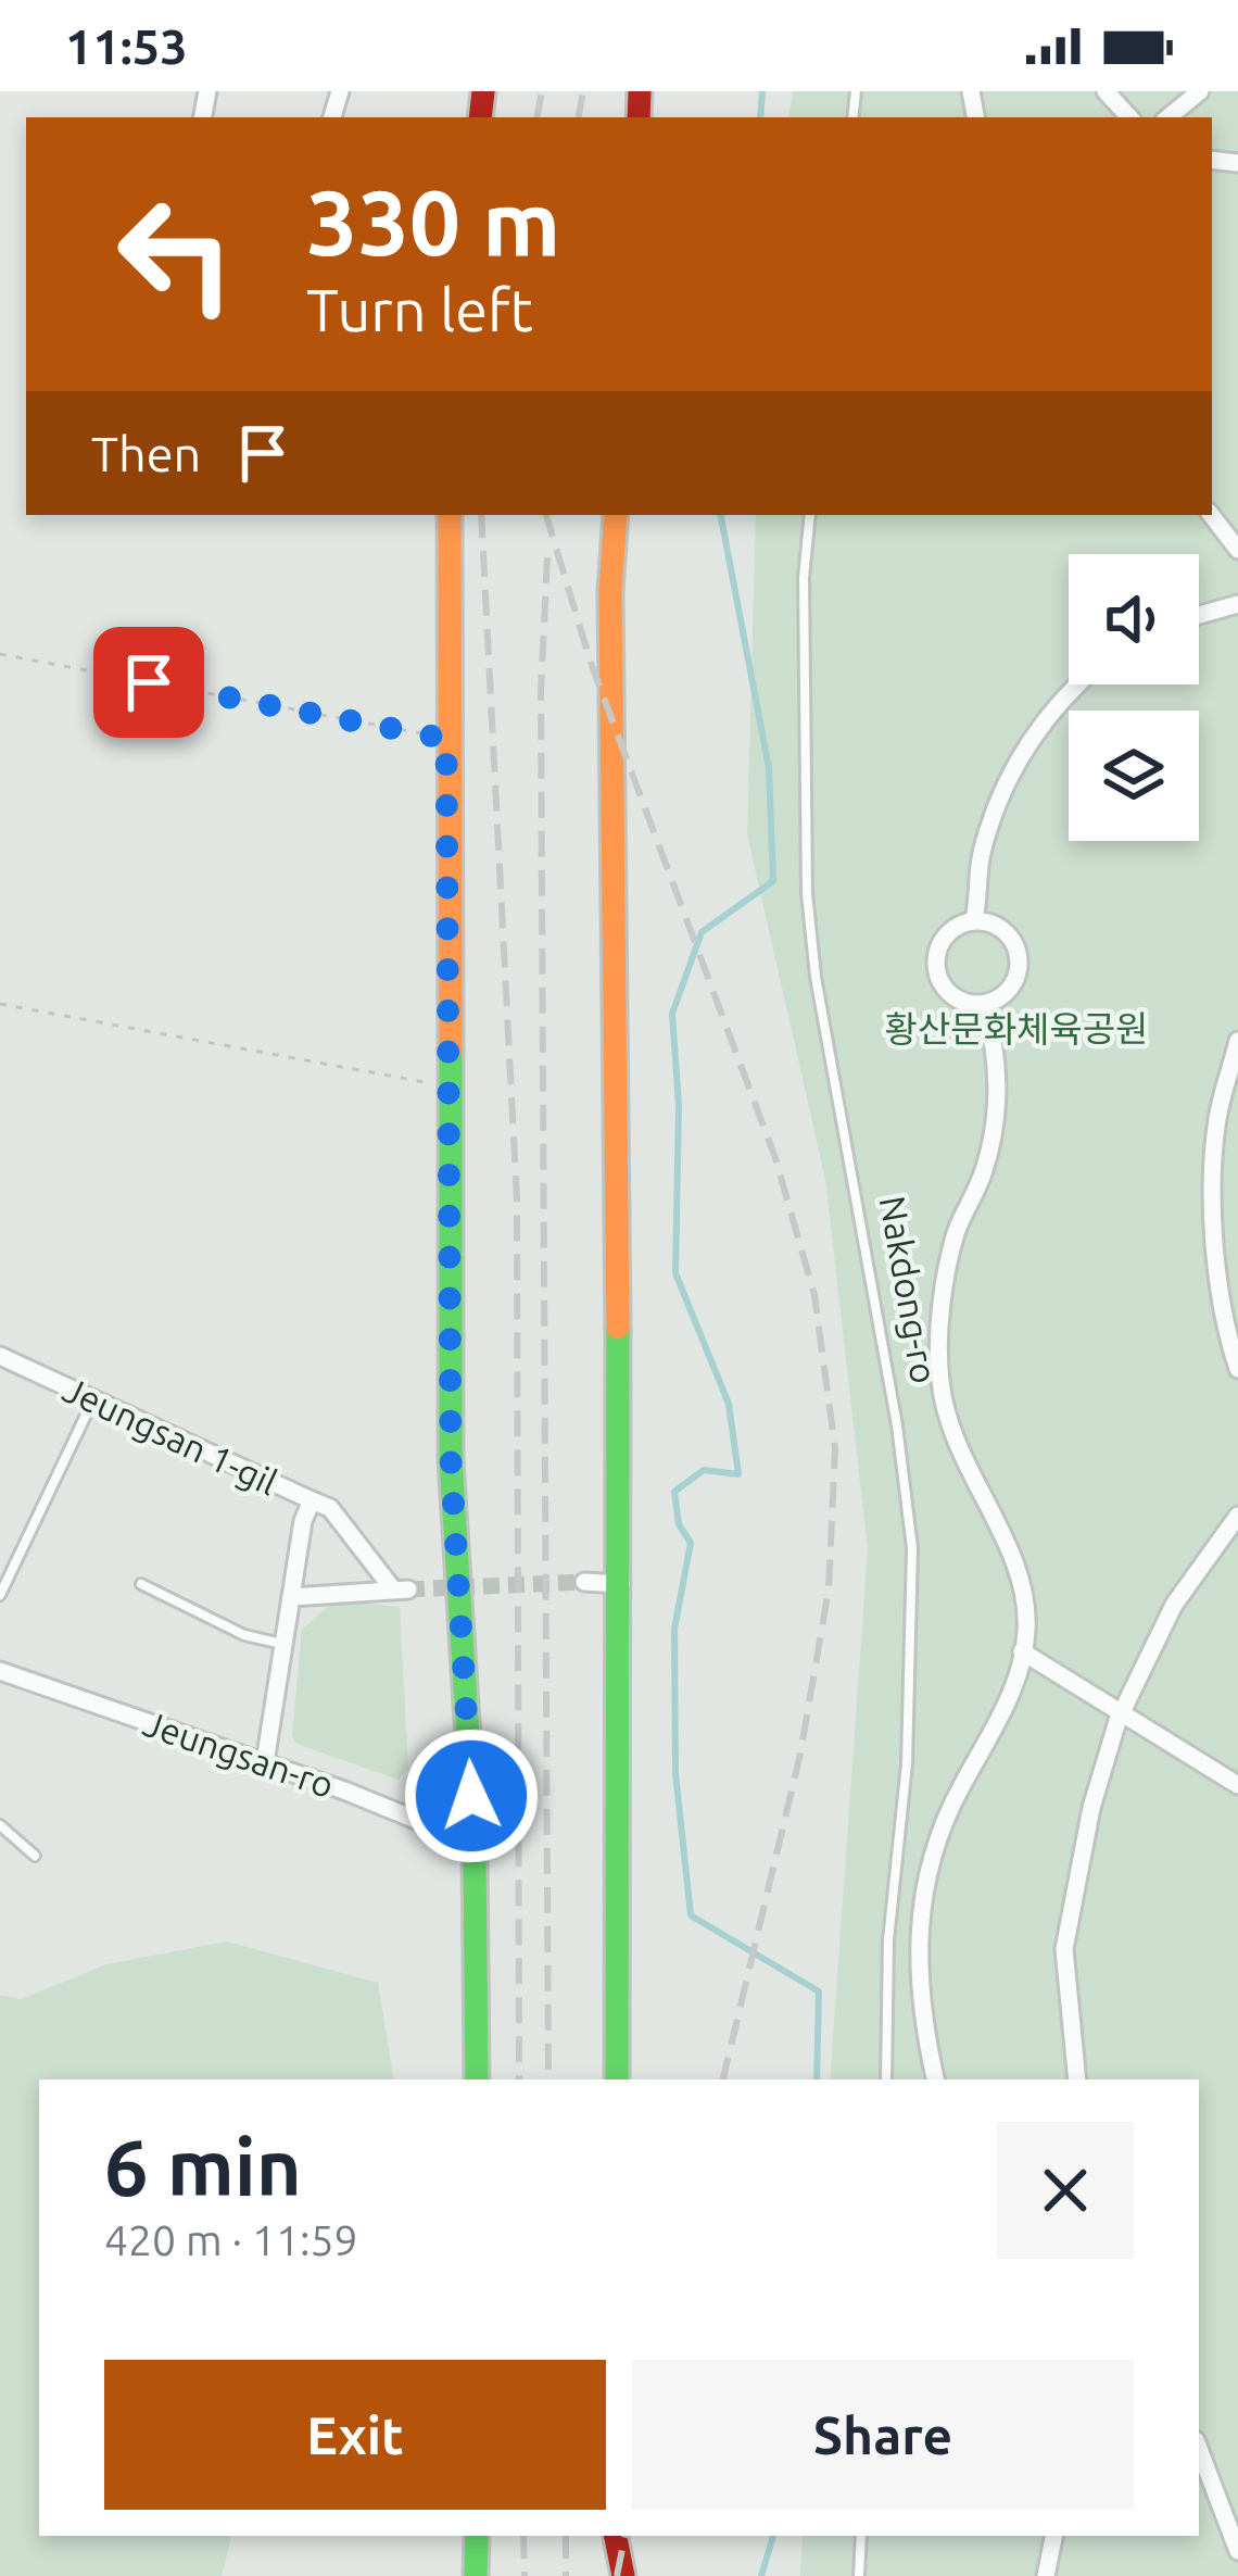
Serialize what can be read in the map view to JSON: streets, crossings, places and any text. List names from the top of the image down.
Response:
{
  "streets": {
    "street": ["Jeungsan 1-gil", "Jeungsan-ro"],
    "lane": ["Nakdong-ro"]
  },
  "crossings": [
    ["Jeungsan 1-gil", "Jeungsan-ro"]
  ],
  "parks": ["황산문화체육공원"],
  "page": {
    "status": "11:53",
    "turn": ["330 m", "Turn left"],
    "then": "Then",
    "heading": ["6 min", "420 m · 11:59"],
    "buttons": ["Exit", "Share"]
  }
}
